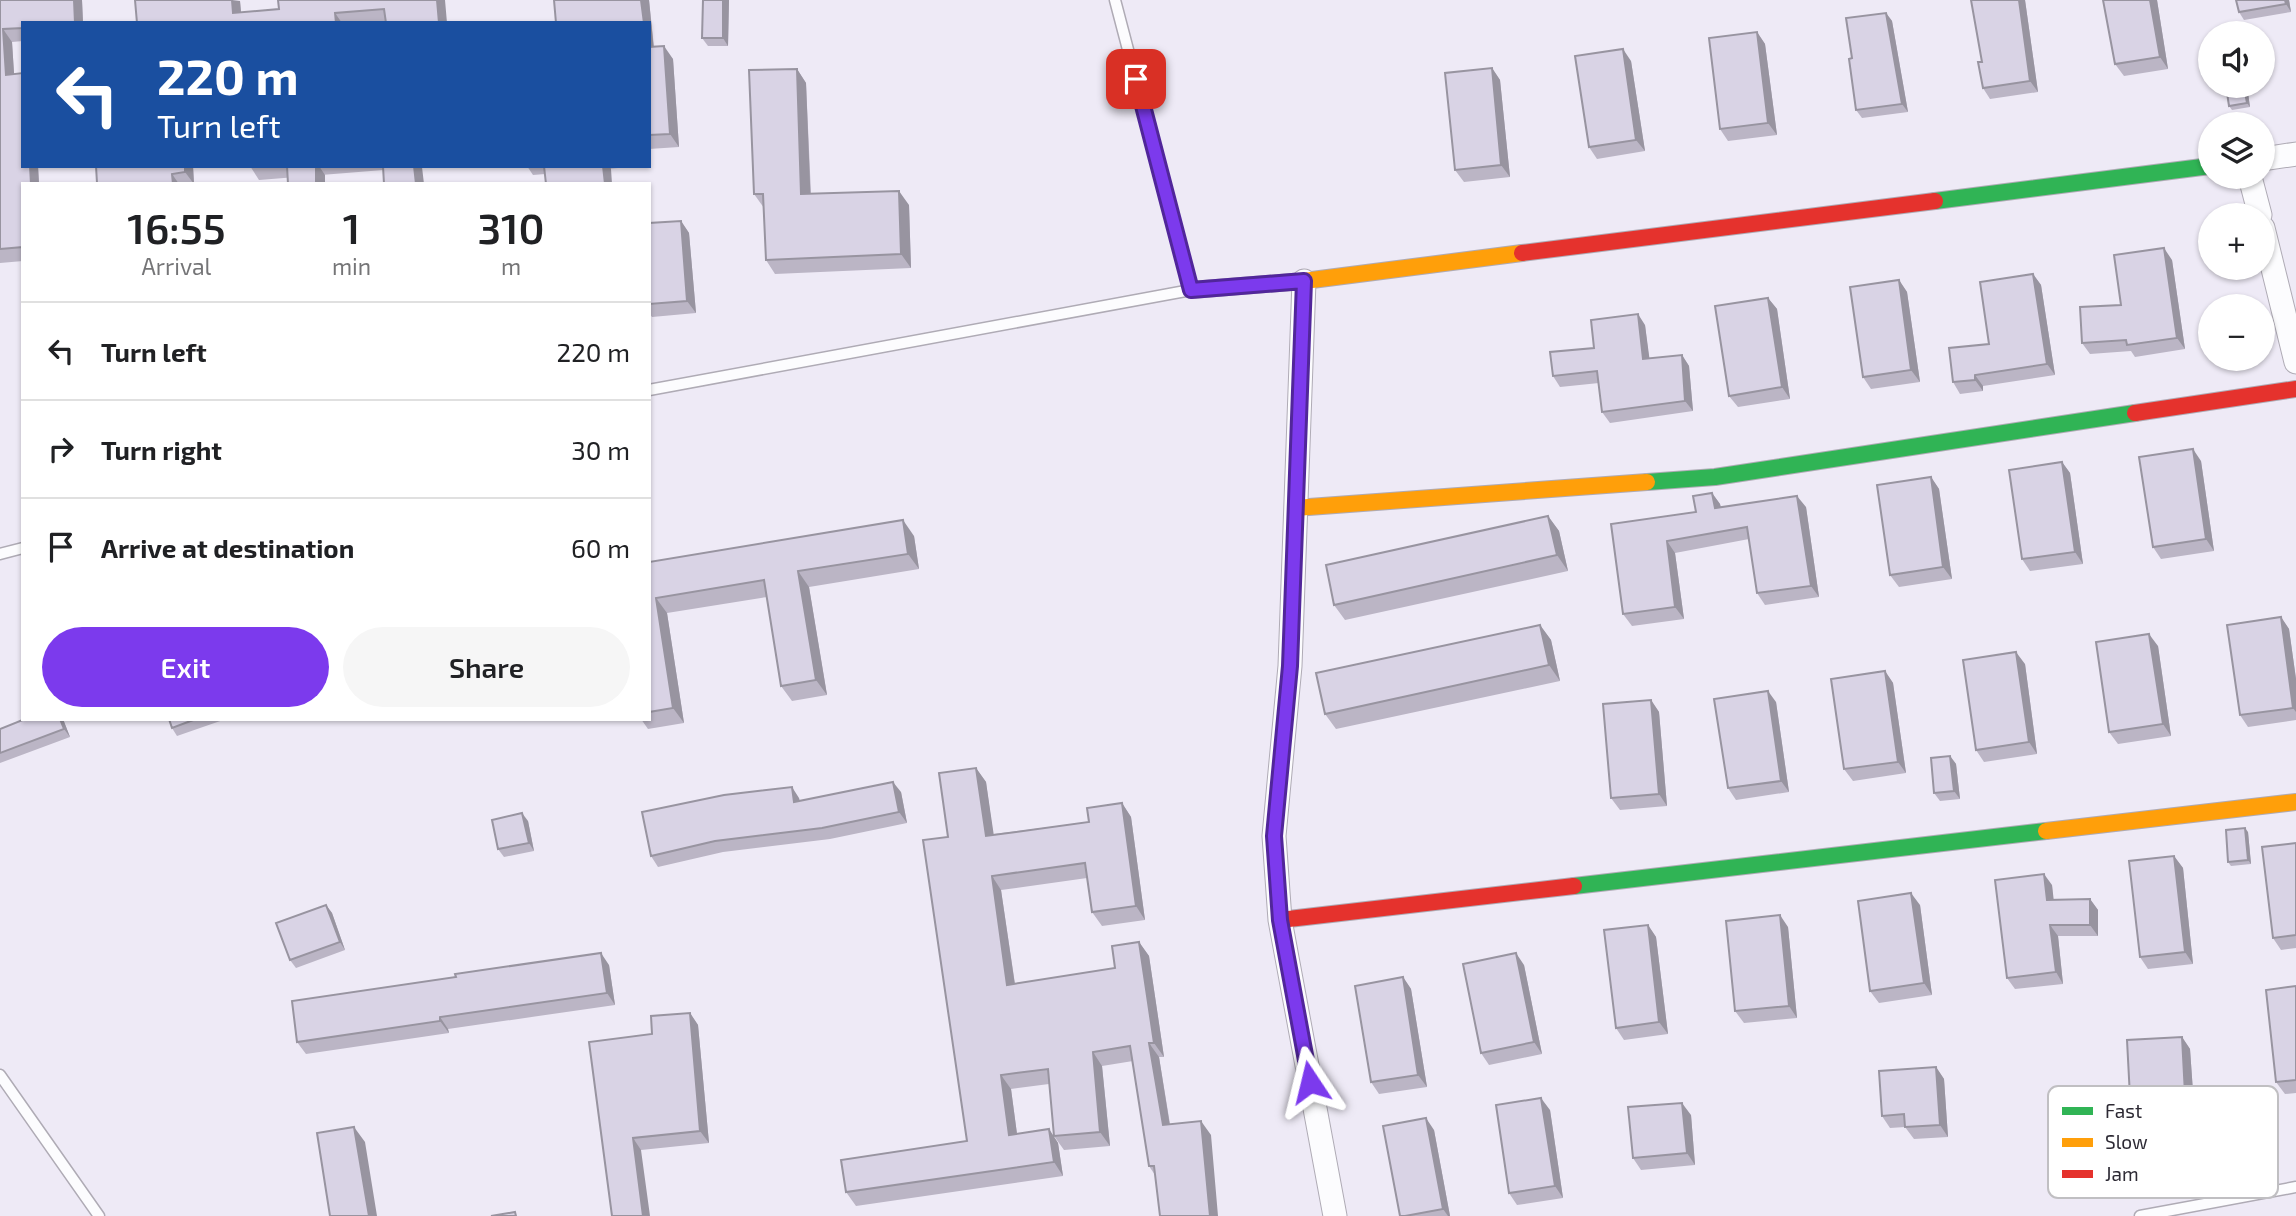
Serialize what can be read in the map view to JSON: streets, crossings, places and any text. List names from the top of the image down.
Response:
{
  "legend": ["Fast", "Slow", "Jam"],
  "page": {
    "map_buttons": ["+", "−"],
    "turn": ["220 m", "Turn left"],
    "eta": [
      "16:55",
      "Arrival",
      "1",
      "min",
      "310",
      "m"
    ],
    "list": [
      {
        "name": "Turn left",
        "value": "220 m"
      },
      {
        "name": "Turn right",
        "value": "30 m"
      },
      {
        "name": "Arrive at destination",
        "value": "60 m"
      }
    ],
    "buttons": ["Exit", "Share"]
  }
}
